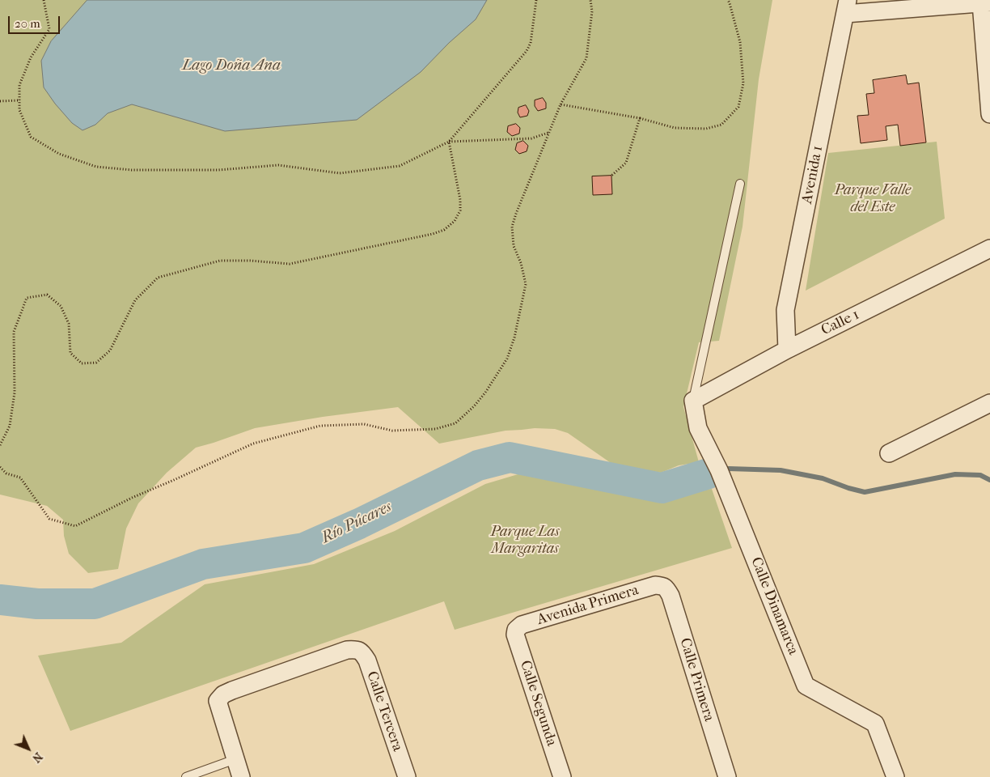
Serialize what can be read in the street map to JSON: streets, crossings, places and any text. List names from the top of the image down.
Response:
{
  "streets": {
    "street": [
      "Avenida 1",
      "Calle 1",
      "Avenida Primera",
      "Calle Dinamarca",
      "Calle Primera",
      "Calle Segunda",
      "Calle Tercera"
    ]
  },
  "crossings": [
    ["Avenida 1", "Calle 1"],
    ["Calle 1", "Calle Dinamarca"],
    ["Avenida Primera", "Calle Primera"],
    ["Avenida Primera", "Calle Segunda"]
  ],
  "water": ["Lago Doña Ana", "Río Púcares"],
  "parks": ["Parque Valle del Este", "Parque Las Margaritas"],
  "scale_bar": "20 m",
  "north": "bottom right"
}
